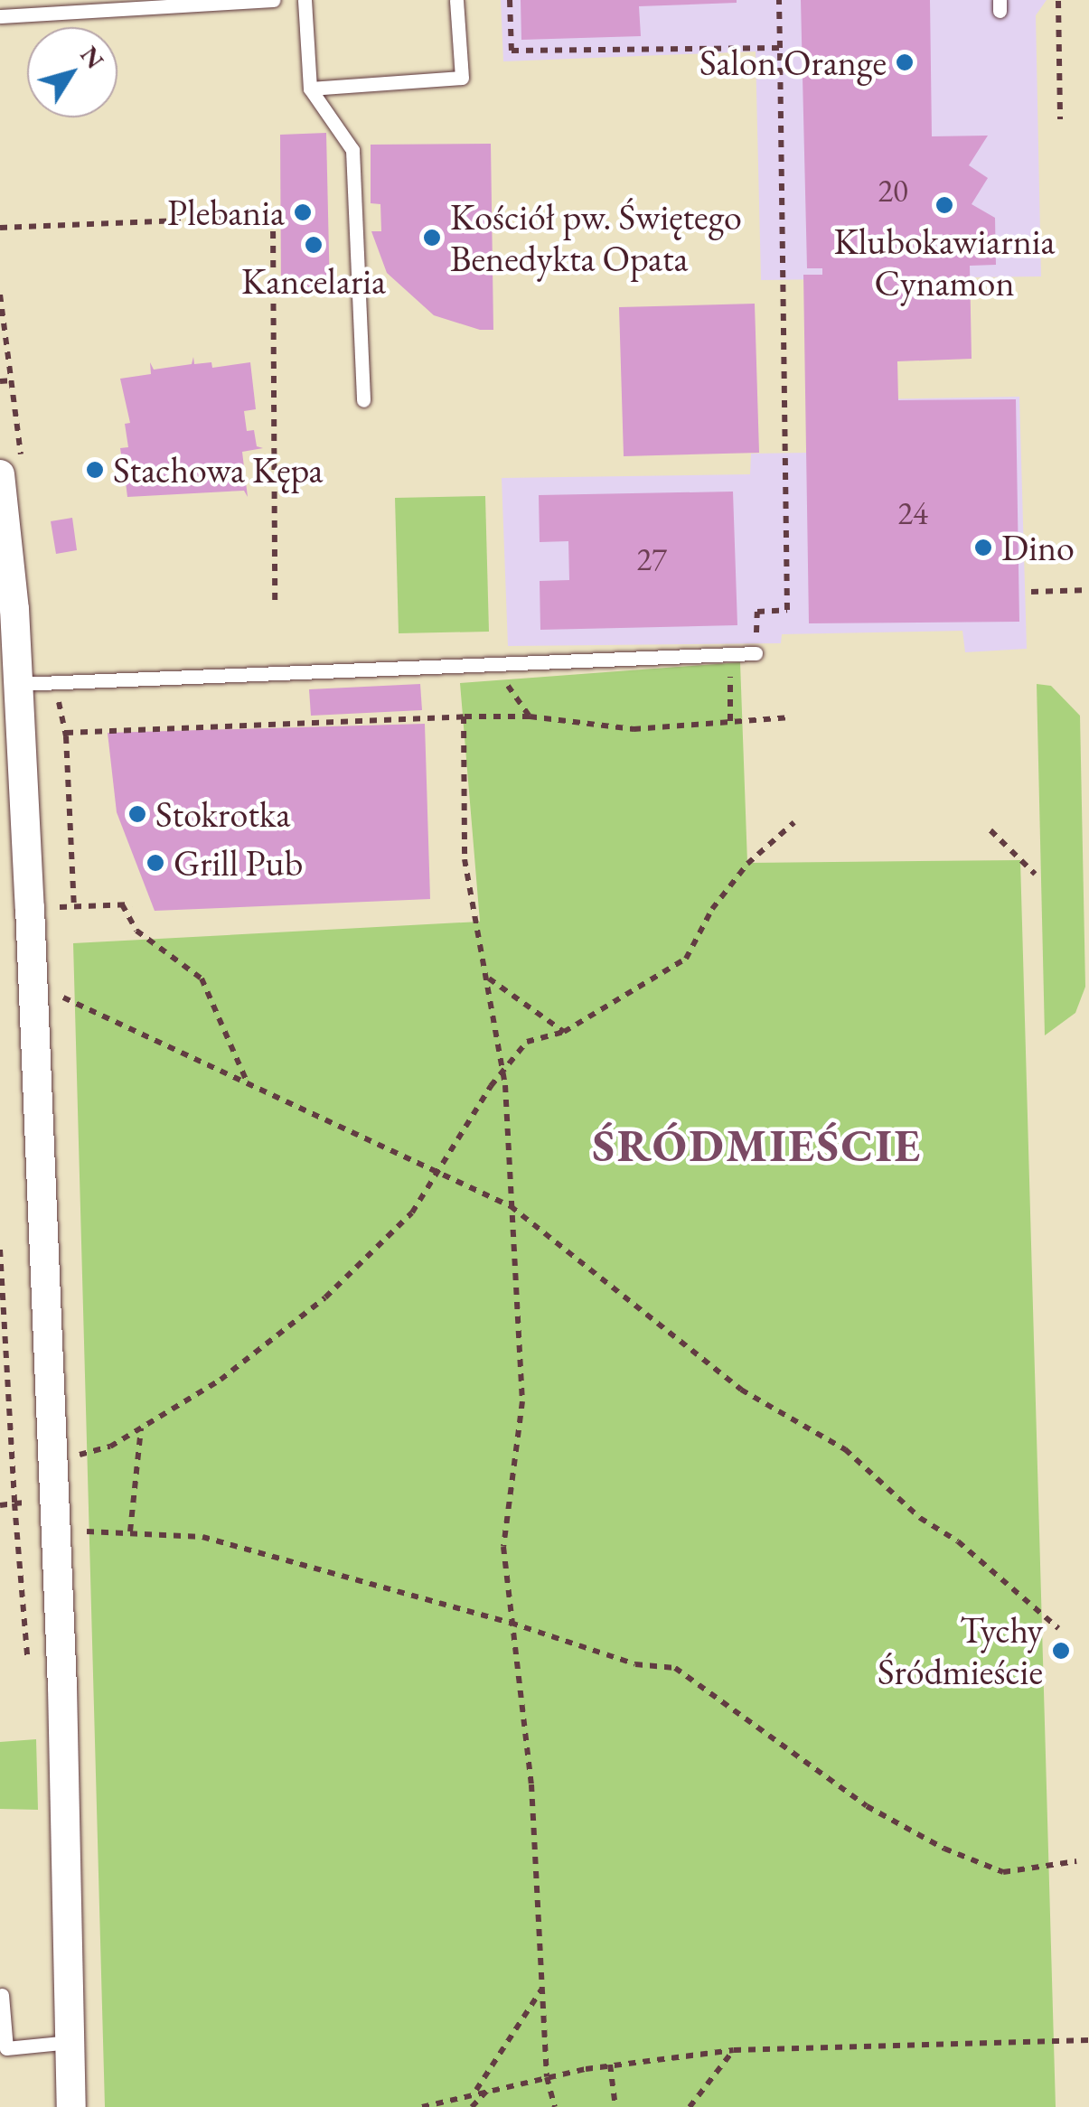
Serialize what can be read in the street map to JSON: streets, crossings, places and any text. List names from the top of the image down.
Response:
{
  "districts": ["ŚRÓDMIEŚCIE"],
  "places": [
    "Salon Orange",
    "Klubokawiarnia Cynamon",
    "Plebania",
    "Kościół pw. Świętego Benedykta Opata",
    "Kancelaria",
    "Stachowa Kępa",
    "Dino",
    "Stokrotka",
    "Grill Pub",
    "Tychy Śródmieście"
  ],
  "house_numbers": ["20", "24", "27"],
  "north": "top right"
}
